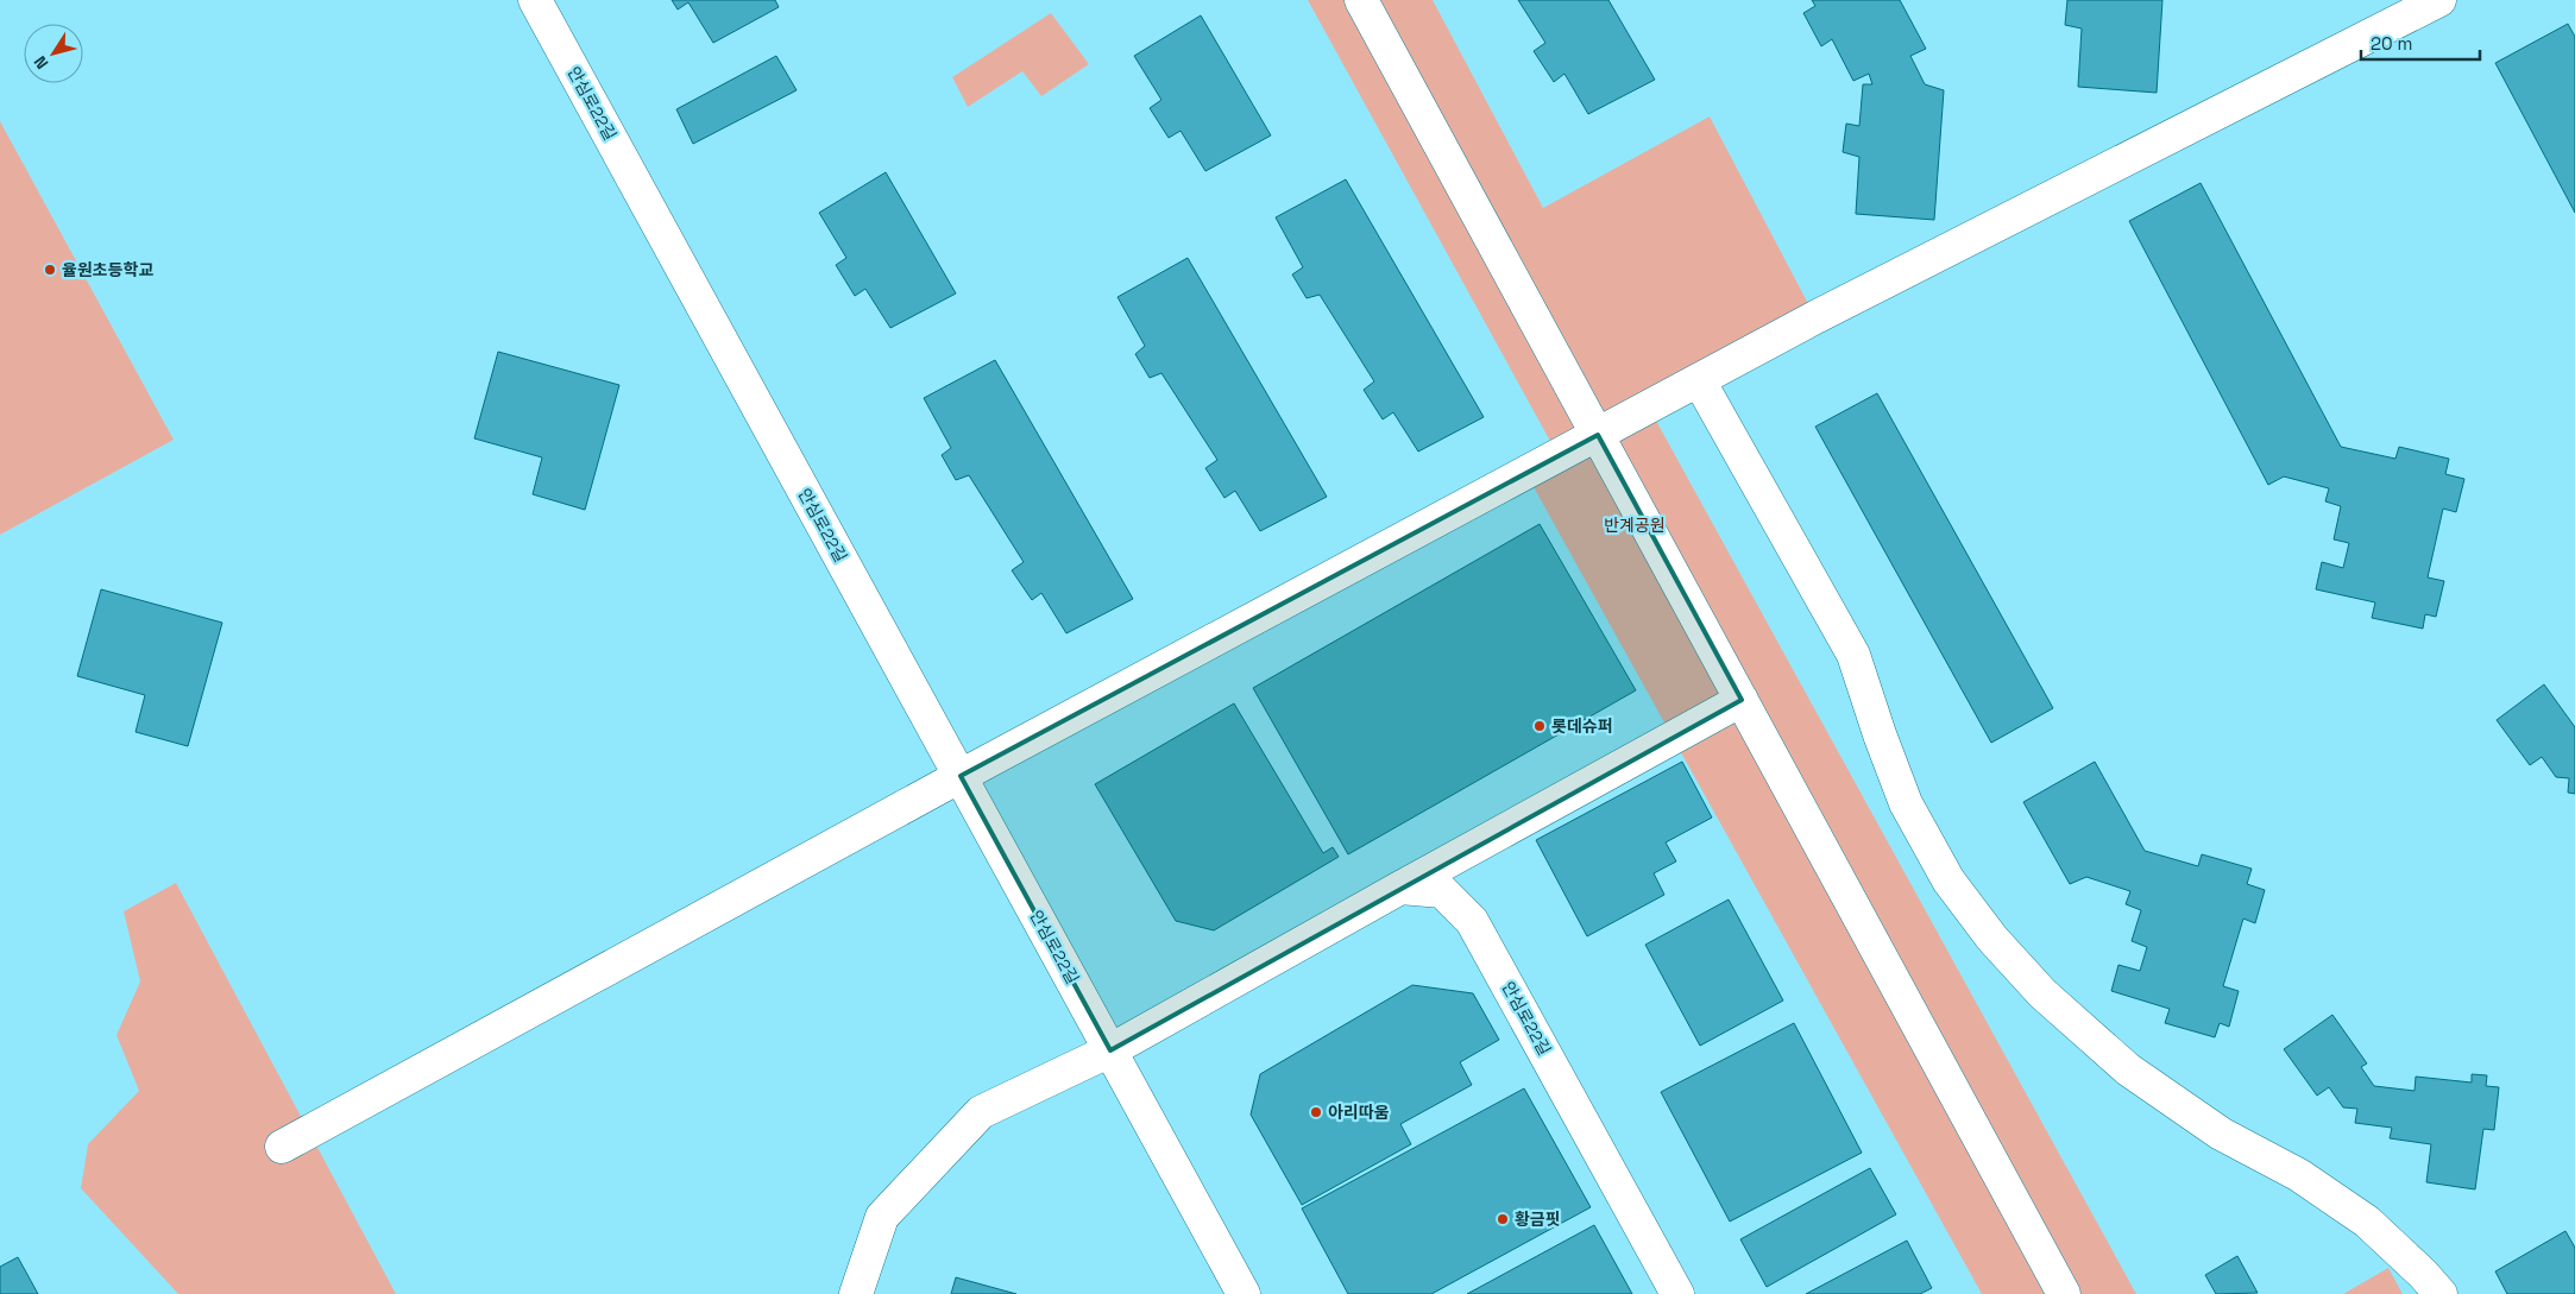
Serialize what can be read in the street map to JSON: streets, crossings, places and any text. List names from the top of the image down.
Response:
{
  "streets": {
    "street": ["안심로22길"]
  },
  "parks": ["반계공원"],
  "places": [
    "율원초등학교",
    "롯데슈퍼",
    "아리따움",
    "황금핏"
  ],
  "scale_bar": "20 m",
  "north": "bottom left"
}
